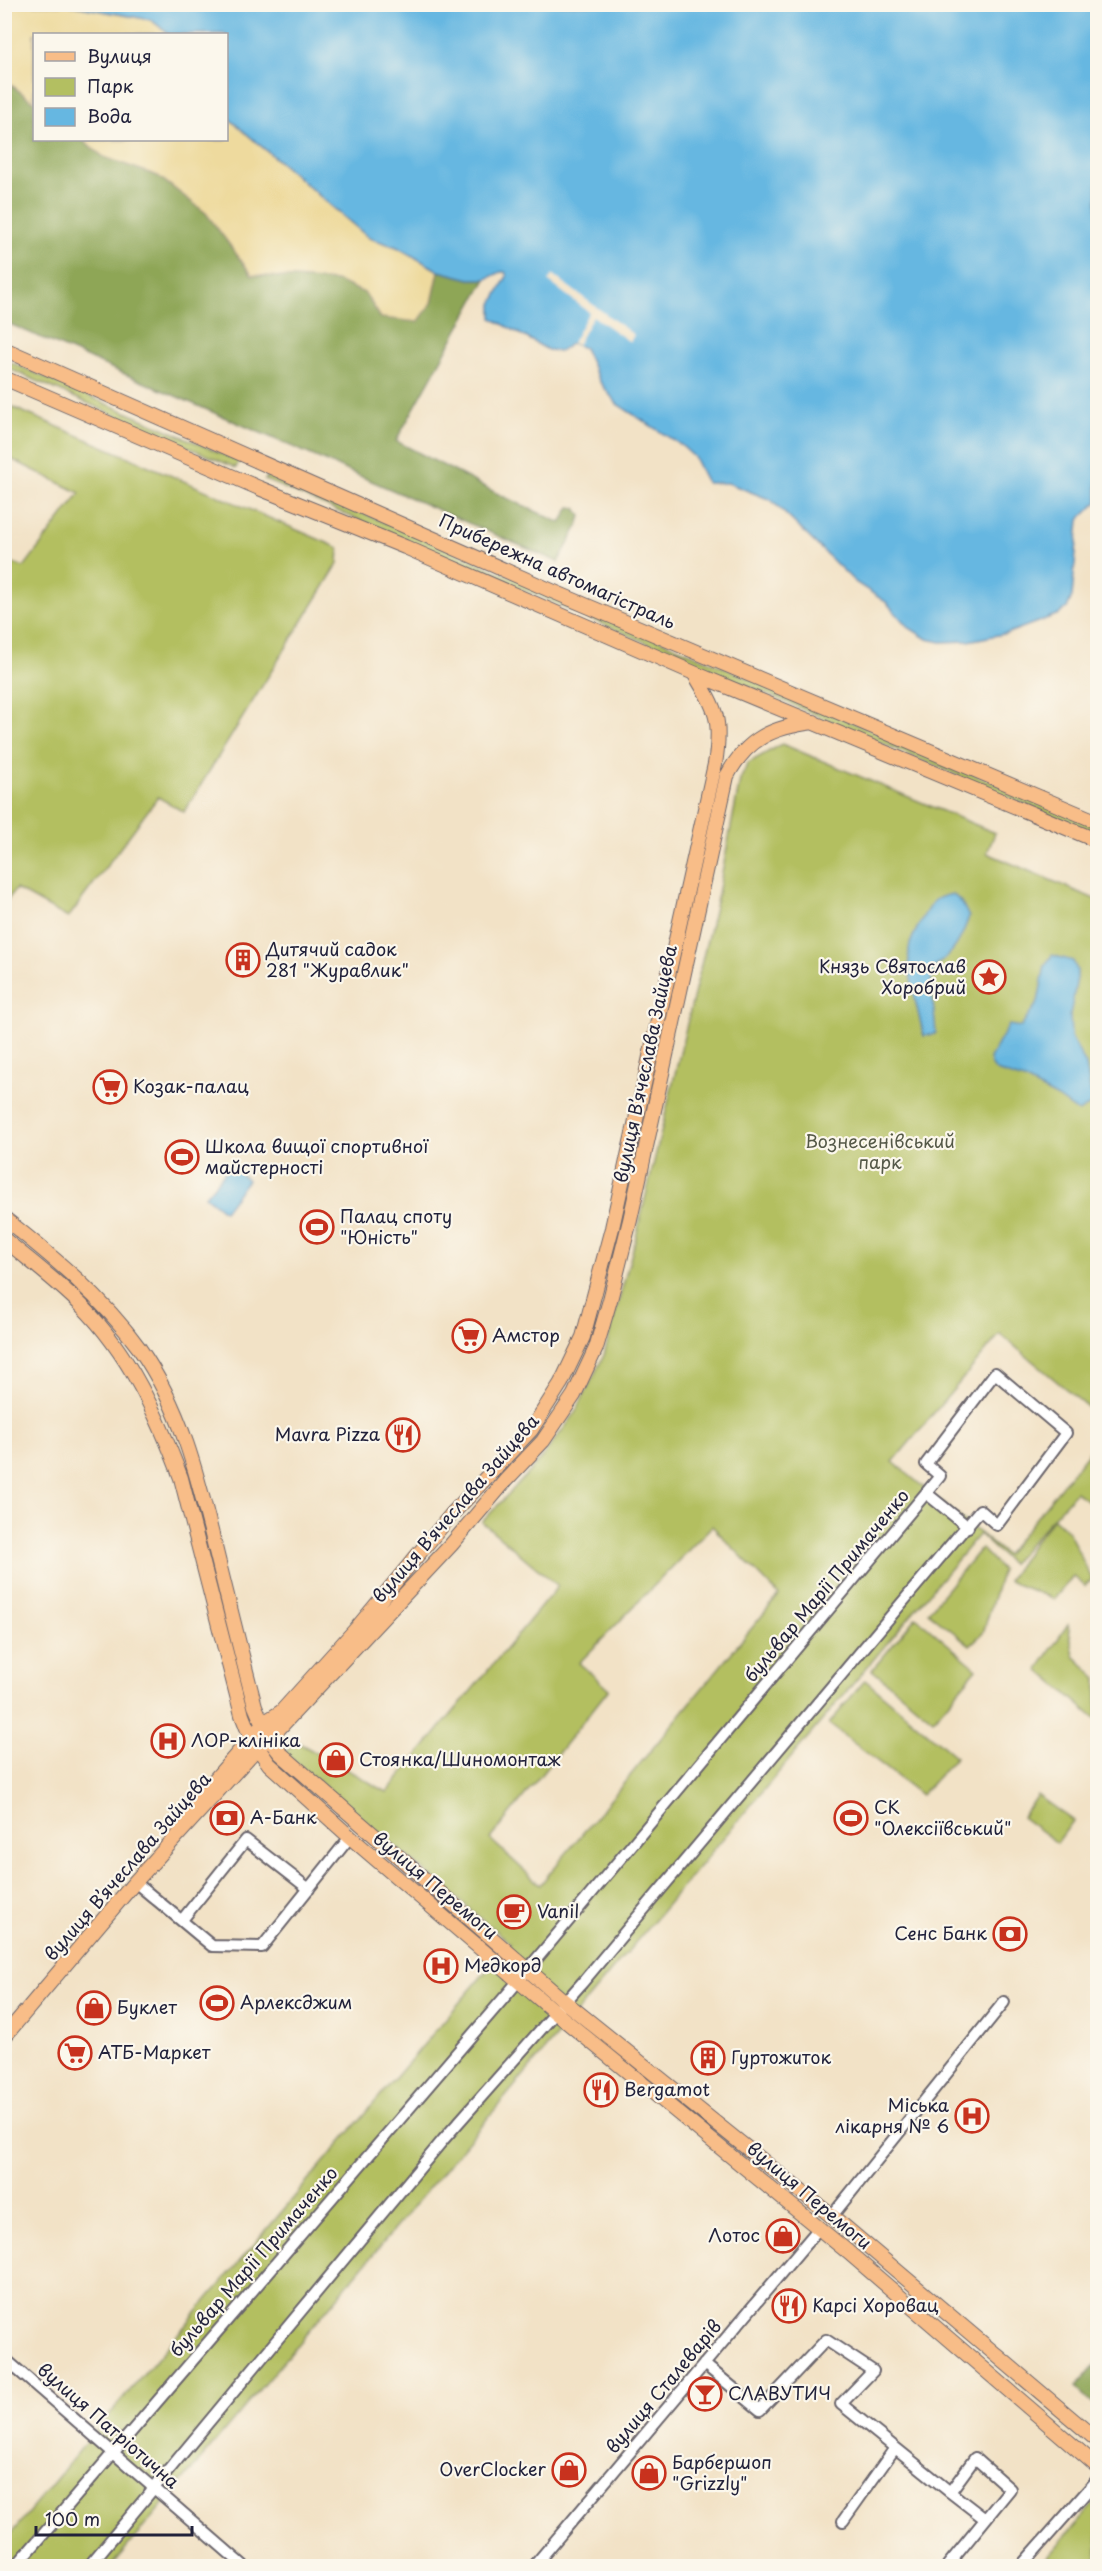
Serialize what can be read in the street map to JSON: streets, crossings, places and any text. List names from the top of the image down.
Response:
{
  "streets": {
    "main road": ["Прибережна автомагістраль", "вулиця Вʼячеслава Зайцева", "вулиця Перемоги"],
    "street": ["бульвар Марії Примаченко", "вулиця Сталеварів", "вулиця Патріотична"]
  },
  "crossings": [
    ["Прибережна автомагістраль", "вулиця Вʼячеслава Зайцева"],
    ["вулиця Вʼячеслава Зайцева", "вулиця Перемоги"],
    ["бульвар Марії Примаченко", "вулиця Перемоги"],
    ["бульвар Марії Примаченко", "вулиця Патріотична"],
    ["вулиця Перемоги", "вулиця Сталеварів"]
  ],
  "parks": ["Вознесенівський парк"],
  "places": {
    "building": ["Дитячий садок 281 \"Журавлик\"", "Гуртожиток"],
    "place": ["Князь Святослав Хоробрий"],
    "supermarket": ["Козак-палац", "Амстор", "АТБ-Маркет"],
    "sports": [
      "Школа вищої спортивної майстерності",
      "Палац споту \"Юність\"",
      "СК \"Олексіївський\"",
      "Арлексджим"
    ],
    "restaurant": ["Mavra Pizza", "Bergamot", "Карсі Хоровац"],
    "hospital": ["ЛОР-клініка", "Медкорд", "Мiська лiкарня № 6"],
    "shop": [
      "Стоянка/Шиномонтаж",
      "Буклет",
      "Лотос",
      "OverClocker",
      "Барбершоп \"Grizzly\""
    ],
    "bank": ["А-Банк", "Сенс Банк"],
    "cafe": ["Vanil"],
    "bar": ["СЛАВУТИЧ"]
  },
  "legend": ["Вулиця", "Парк", "Вода"],
  "scale_bar": "100 m"
}
